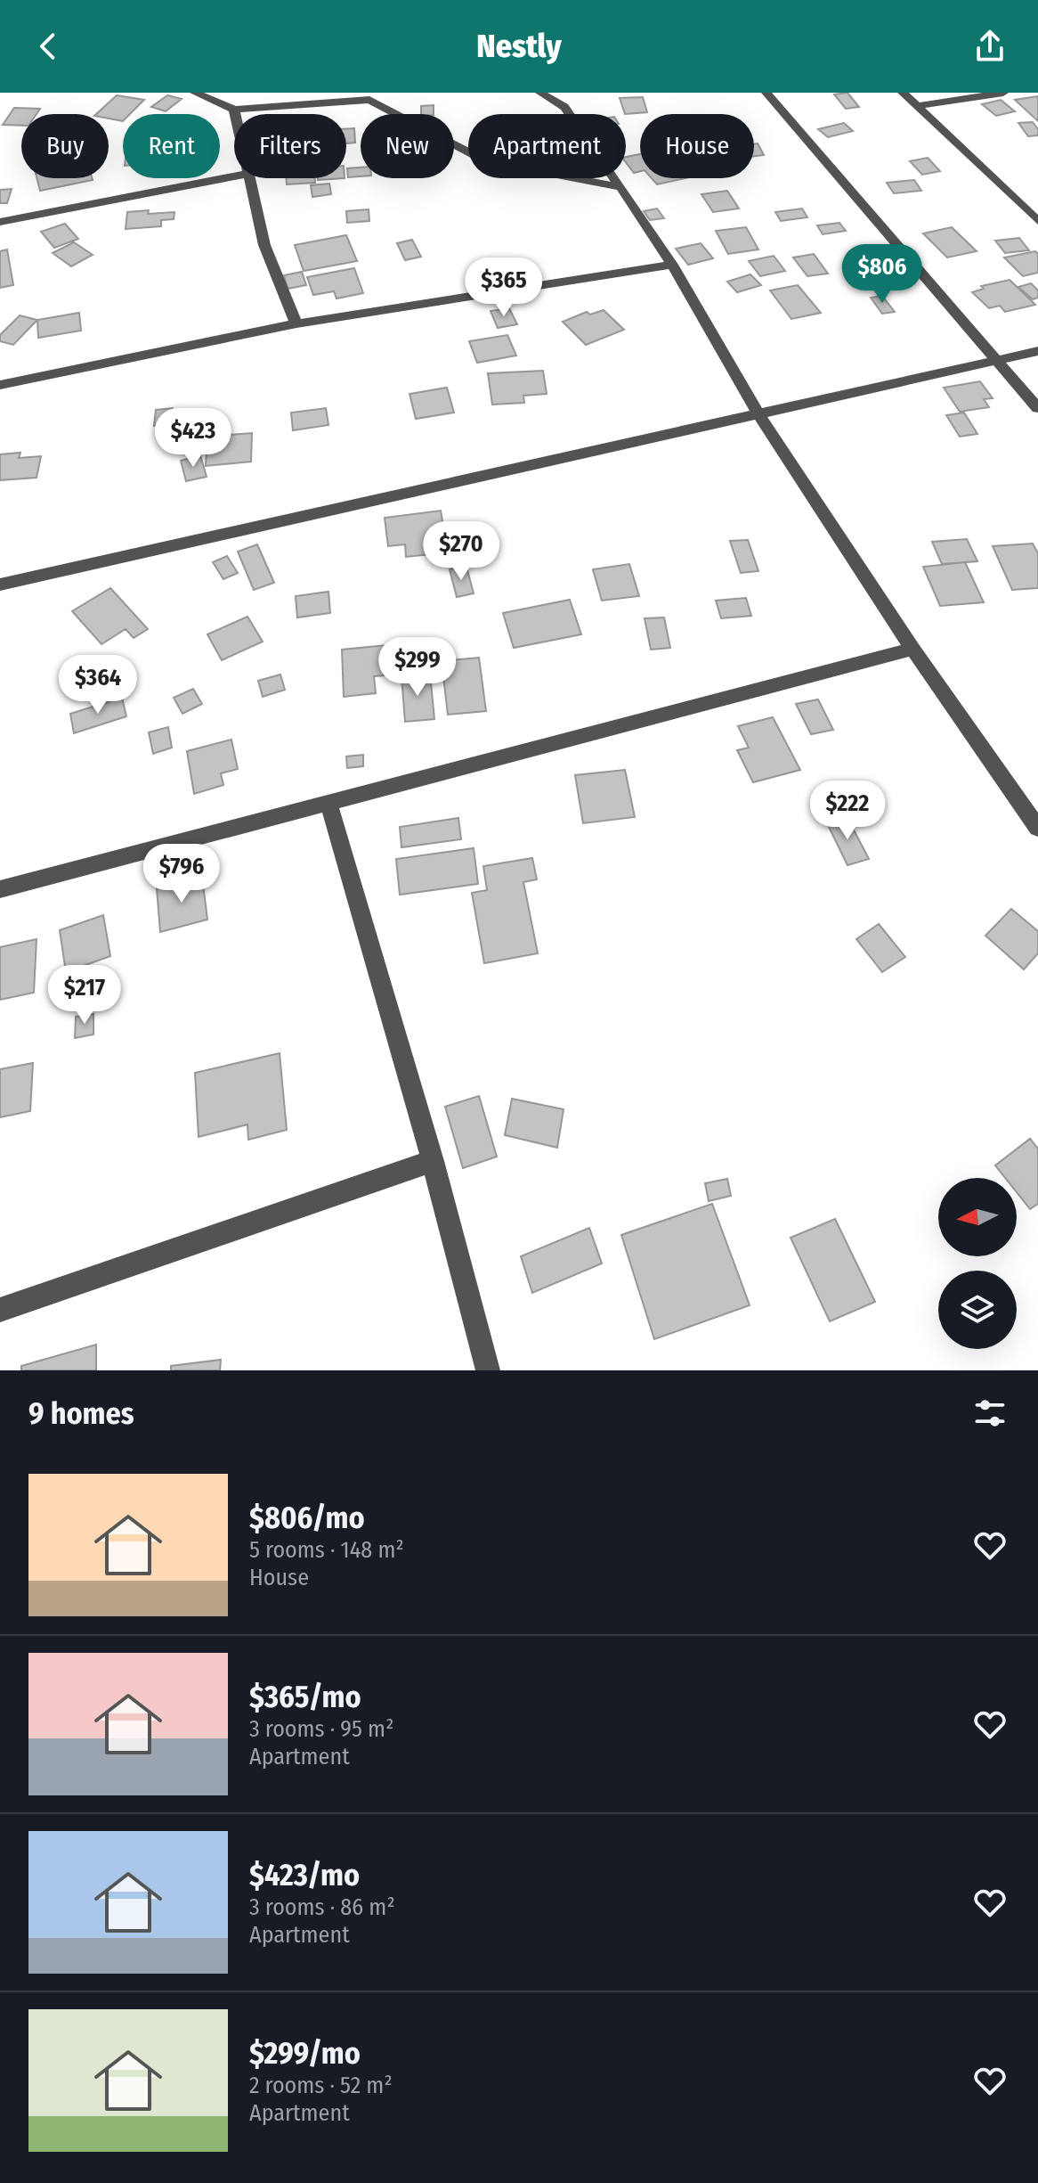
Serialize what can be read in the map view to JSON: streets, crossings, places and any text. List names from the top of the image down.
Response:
{
  "north": "left",
  "page": {
    "header": "Nestly",
    "chip": [
      "Buy",
      "Rent",
      "Filters",
      "New",
      "Apartment",
      "House"
    ],
    "price": [
      "$806",
      "$365",
      "$423",
      "$270",
      "$299",
      "$364",
      "$222",
      "$796",
      "$217"
    ],
    "heading": "9 homes",
    "list": [
      {
        "name": "$806/mo",
        "note": "5 rooms · 148 m² · House"
      },
      {
        "name": "$365/mo",
        "note": "3 rooms · 95 m² · Apartment"
      },
      {
        "name": "$423/mo",
        "note": "3 rooms · 86 m² · Apartment"
      },
      {
        "name": "$299/mo",
        "note": "2 rooms · 52 m² · Apartment"
      }
    ]
  }
}
